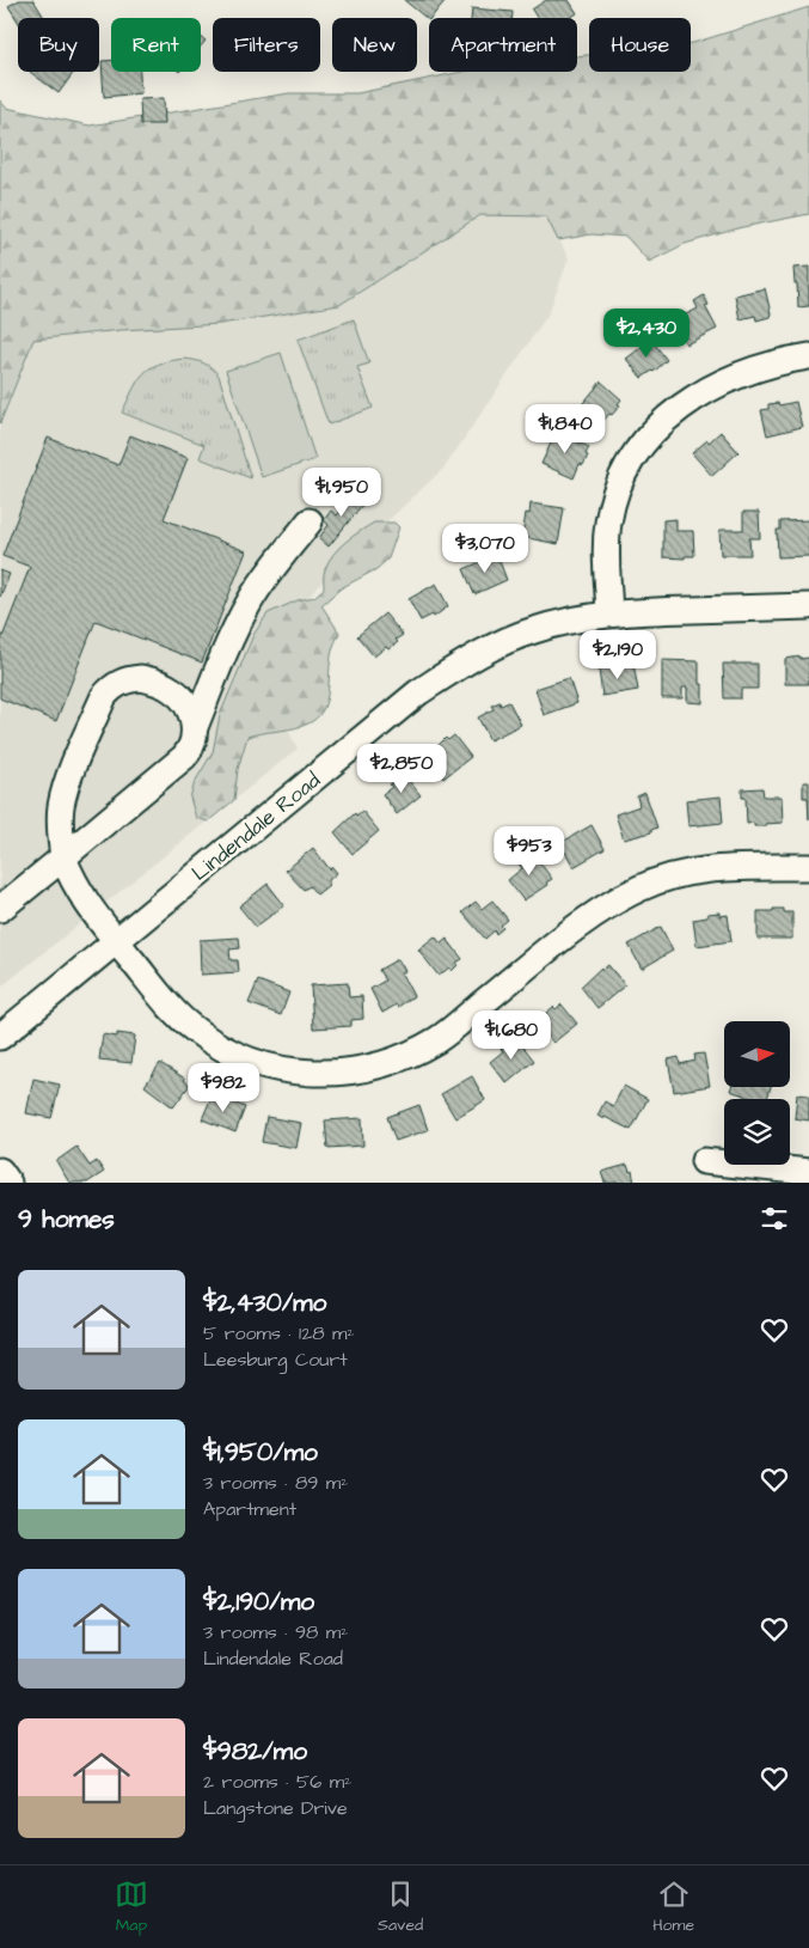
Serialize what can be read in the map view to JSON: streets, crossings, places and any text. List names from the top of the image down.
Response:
{
  "streets": {
    "street": ["Lindendale Road"]
  },
  "north": "right",
  "page": {
    "chip": [
      "Buy",
      "Rent",
      "Filters",
      "New",
      "Apartment",
      "House"
    ],
    "price": [
      "$2,430",
      "$1,840",
      "$1,950",
      "$3,070",
      "$2,190",
      "$2,850",
      "$953",
      "$1,680",
      "$982"
    ],
    "heading": "9 homes",
    "list": [
      {
        "name": "$2,430/mo",
        "note": "5 rooms · 128 m² · Leesburg Court"
      },
      {
        "name": "$1,950/mo",
        "note": "3 rooms · 89 m² · Apartment"
      },
      {
        "name": "$2,190/mo",
        "note": "3 rooms · 98 m² · Lindendale Road"
      },
      {
        "name": "$982/mo",
        "note": "2 rooms · 56 m² · Langstone Drive"
      }
    ],
    "tabs": ["Map", "Saved", "Home"]
  }
}
